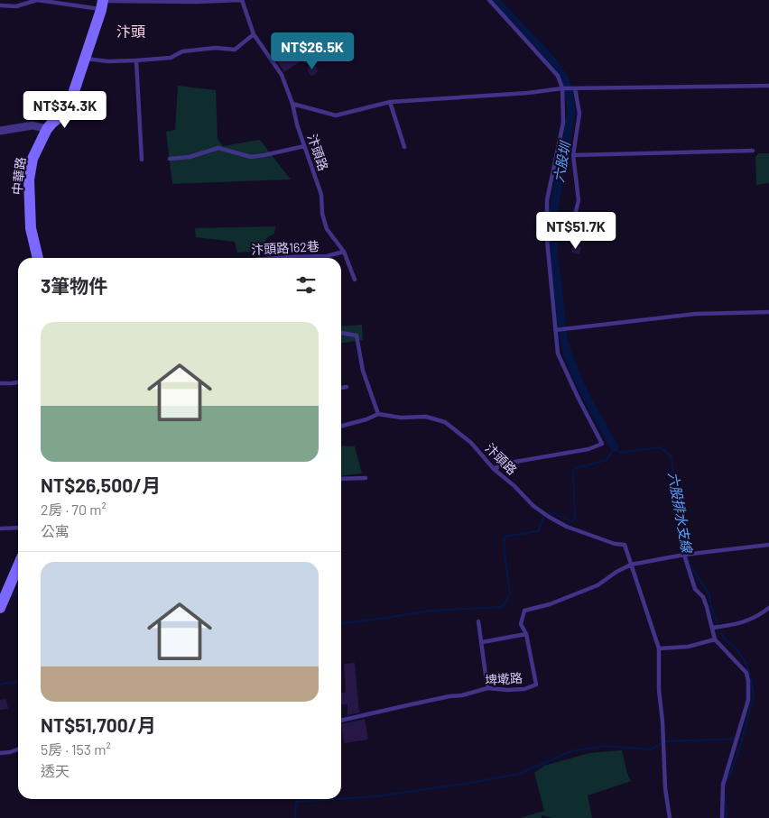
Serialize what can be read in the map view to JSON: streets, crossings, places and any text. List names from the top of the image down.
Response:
{
  "streets": {
    "street": ["中華路"],
    "lane": ["汴頭路", "汴頭路162巷", "埤墘路"]
  },
  "crossings": [
    ["汴頭路", "中華路"],
    ["汴頭路", "汴頭路162巷"],
    ["汴頭路", "埤墘路"]
  ],
  "districts": ["汴頭"],
  "water": ["六股圳", "六股排水支線"],
  "page": {
    "price": ["NT$26.5K", "NT$34.3K", "NT$51.7K"],
    "heading": "3筆物件",
    "list": [
      {
        "name": "NT$26,500/月",
        "note": "2房 · 70 m² · 公寓"
      },
      {
        "name": "NT$51,700/月",
        "note": "5房 · 153 m² · 透天"
      }
    ]
  }
}
